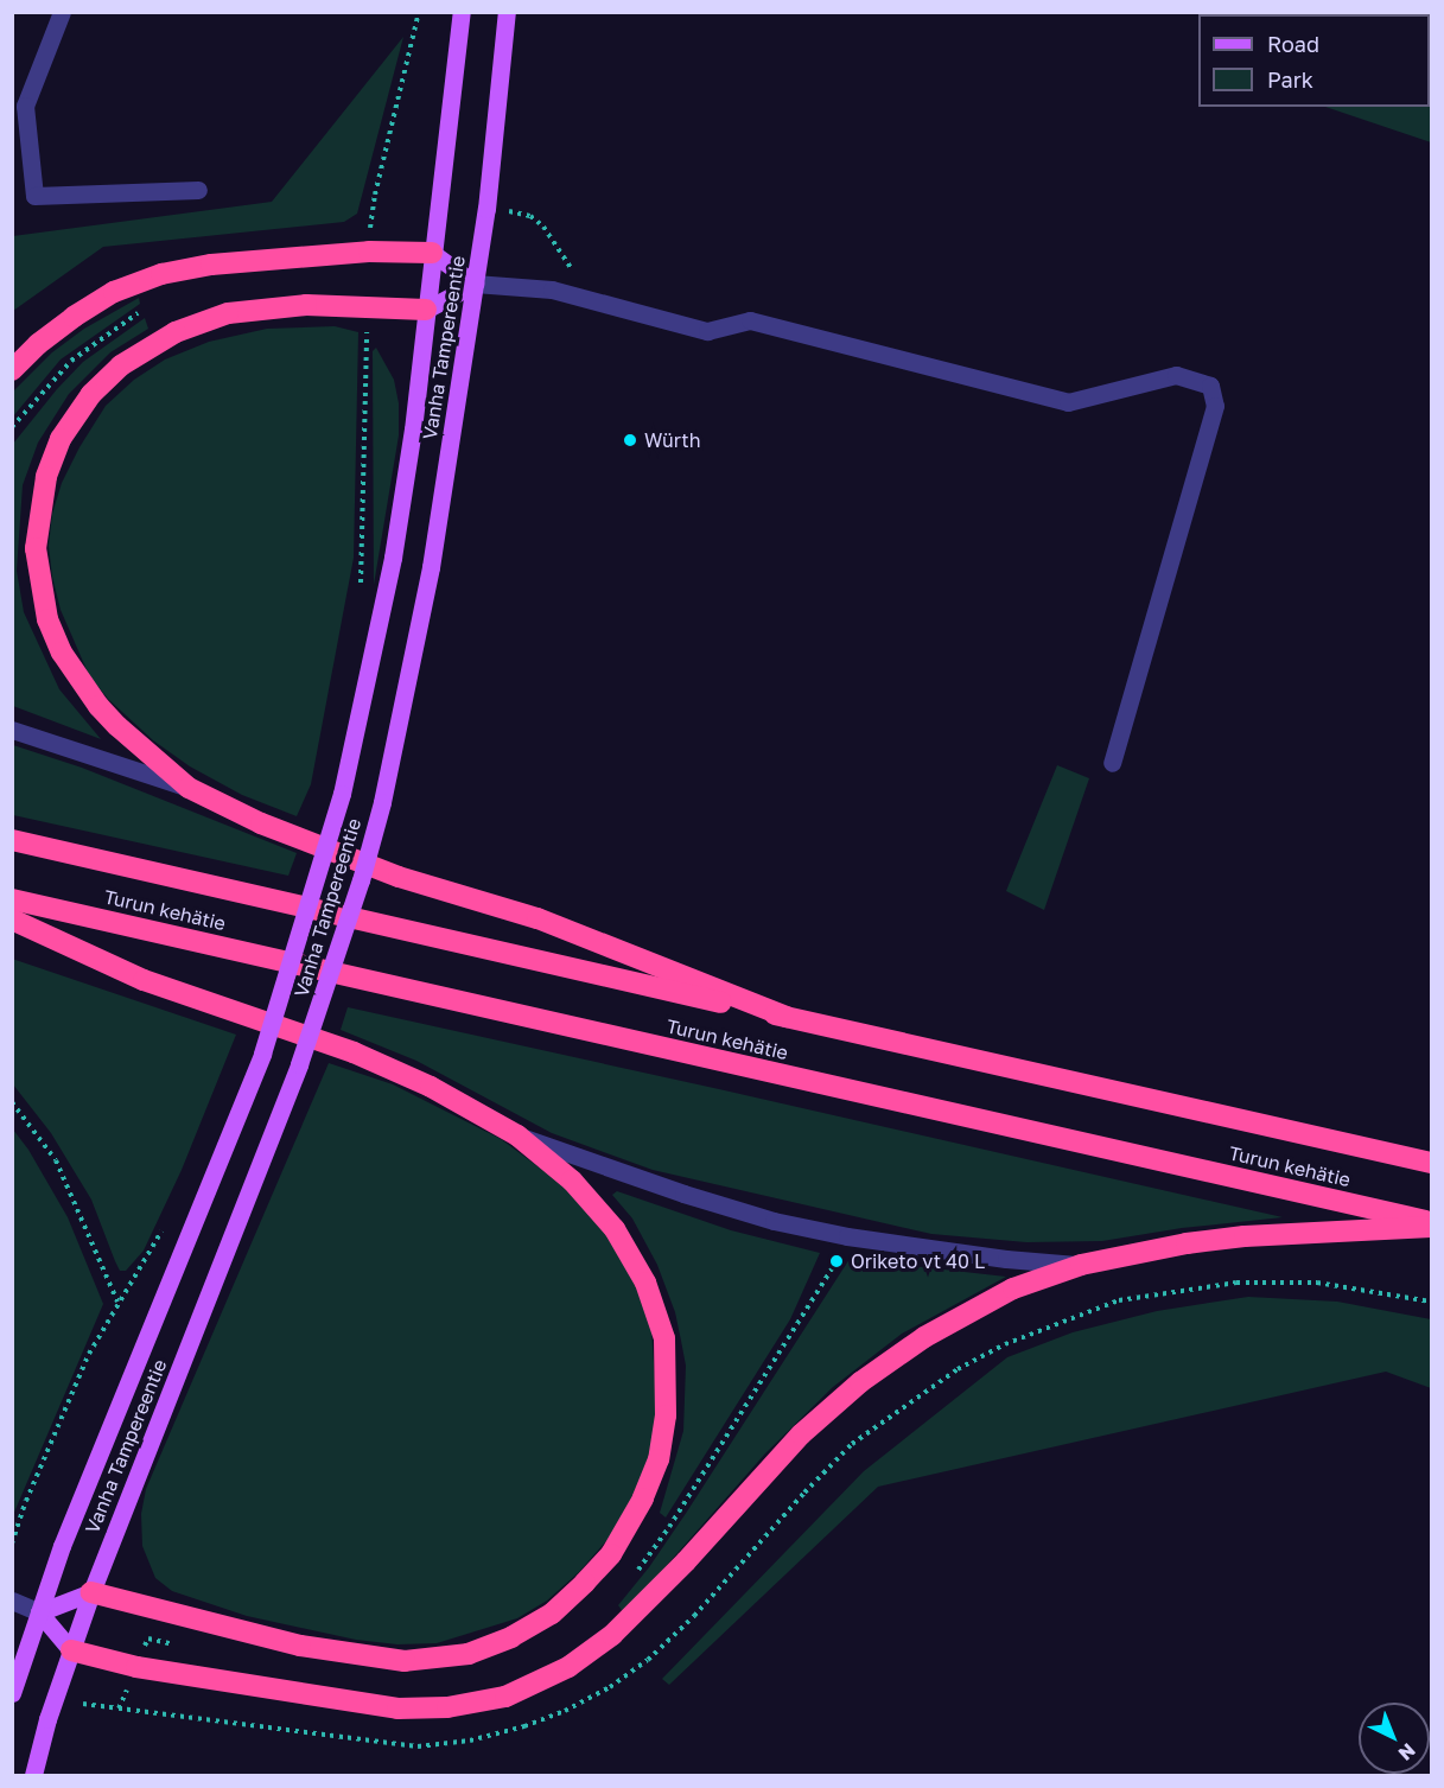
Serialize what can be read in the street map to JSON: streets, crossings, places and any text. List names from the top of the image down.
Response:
{
  "streets": {
    "highway": ["Turun kehätie"],
    "main road": ["Vanha Tampereentie"]
  },
  "places": ["Würth", "Oriketo vt 40 L"],
  "legend": ["Road", "Park"],
  "north": "bottom right"
}
